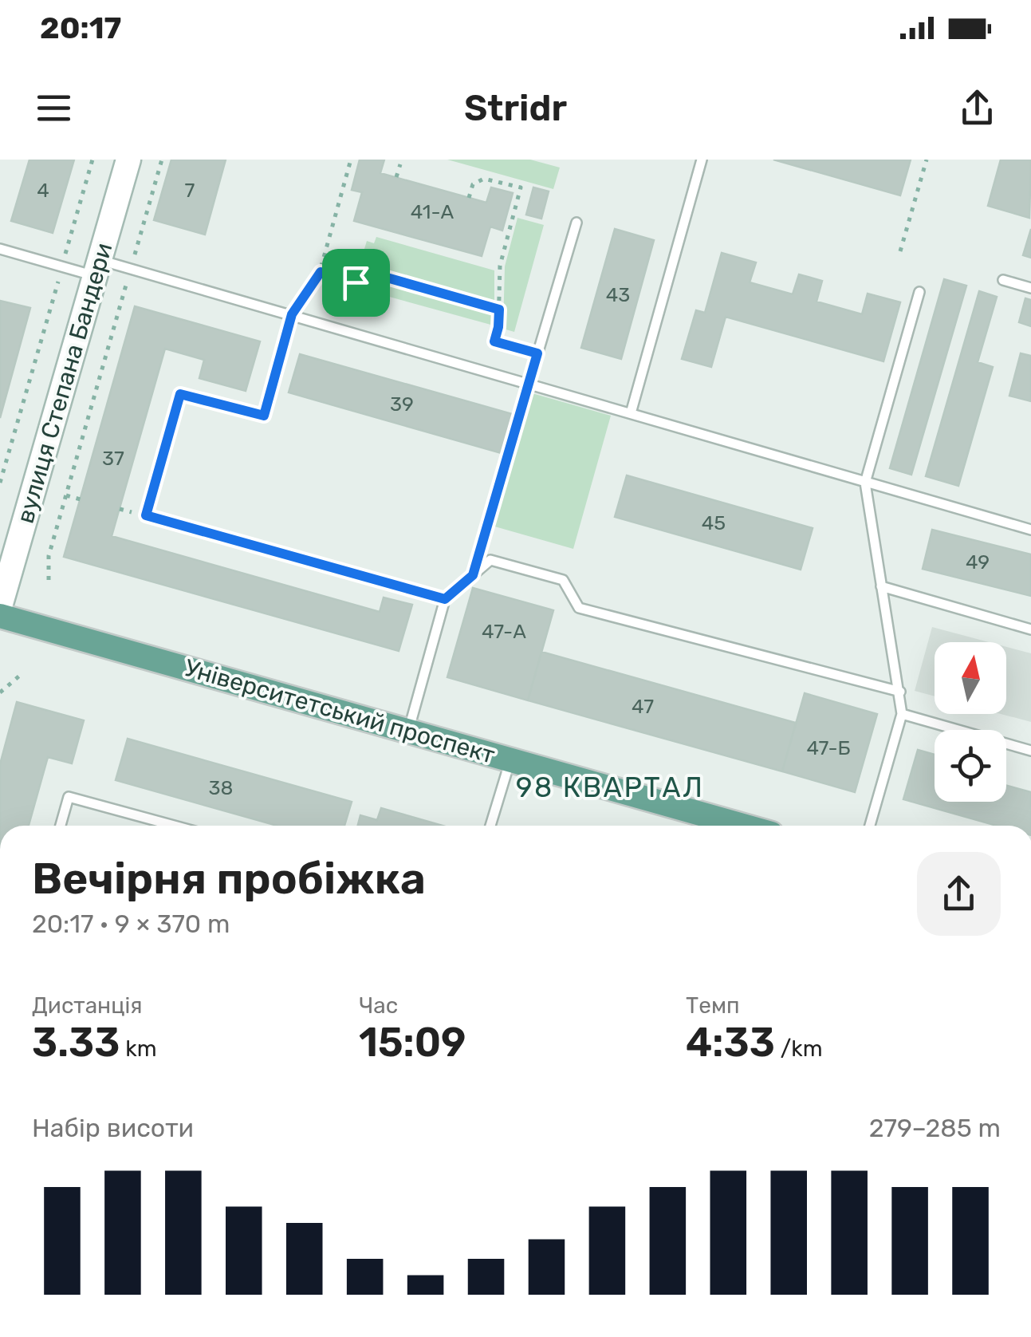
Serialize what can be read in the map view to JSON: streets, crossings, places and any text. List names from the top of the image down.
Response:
{
  "streets": {
    "main road": ["Університетський проспект"],
    "street": ["вулиця Степана Бандери"]
  },
  "districts": ["98 КВАРТАЛ"],
  "house_numbers": [
    "4",
    "7",
    "41-А",
    "43",
    "39",
    "37",
    "45",
    "49",
    "47-А",
    "47",
    "47-Б",
    "38"
  ],
  "north": "top",
  "page": {
    "status": "20:17",
    "header": "Stridr",
    "heading": ["Вечірня пробіжка", "20:17 · 9 × 370 m"],
    "stats": [
      ["Дистанція", "3.33 km"],
      ["Час", "15:09"],
      ["Темп", "4:33 /km"]
    ],
    "chart": ["Набір висоти", "279–285 m"]
  }
}
